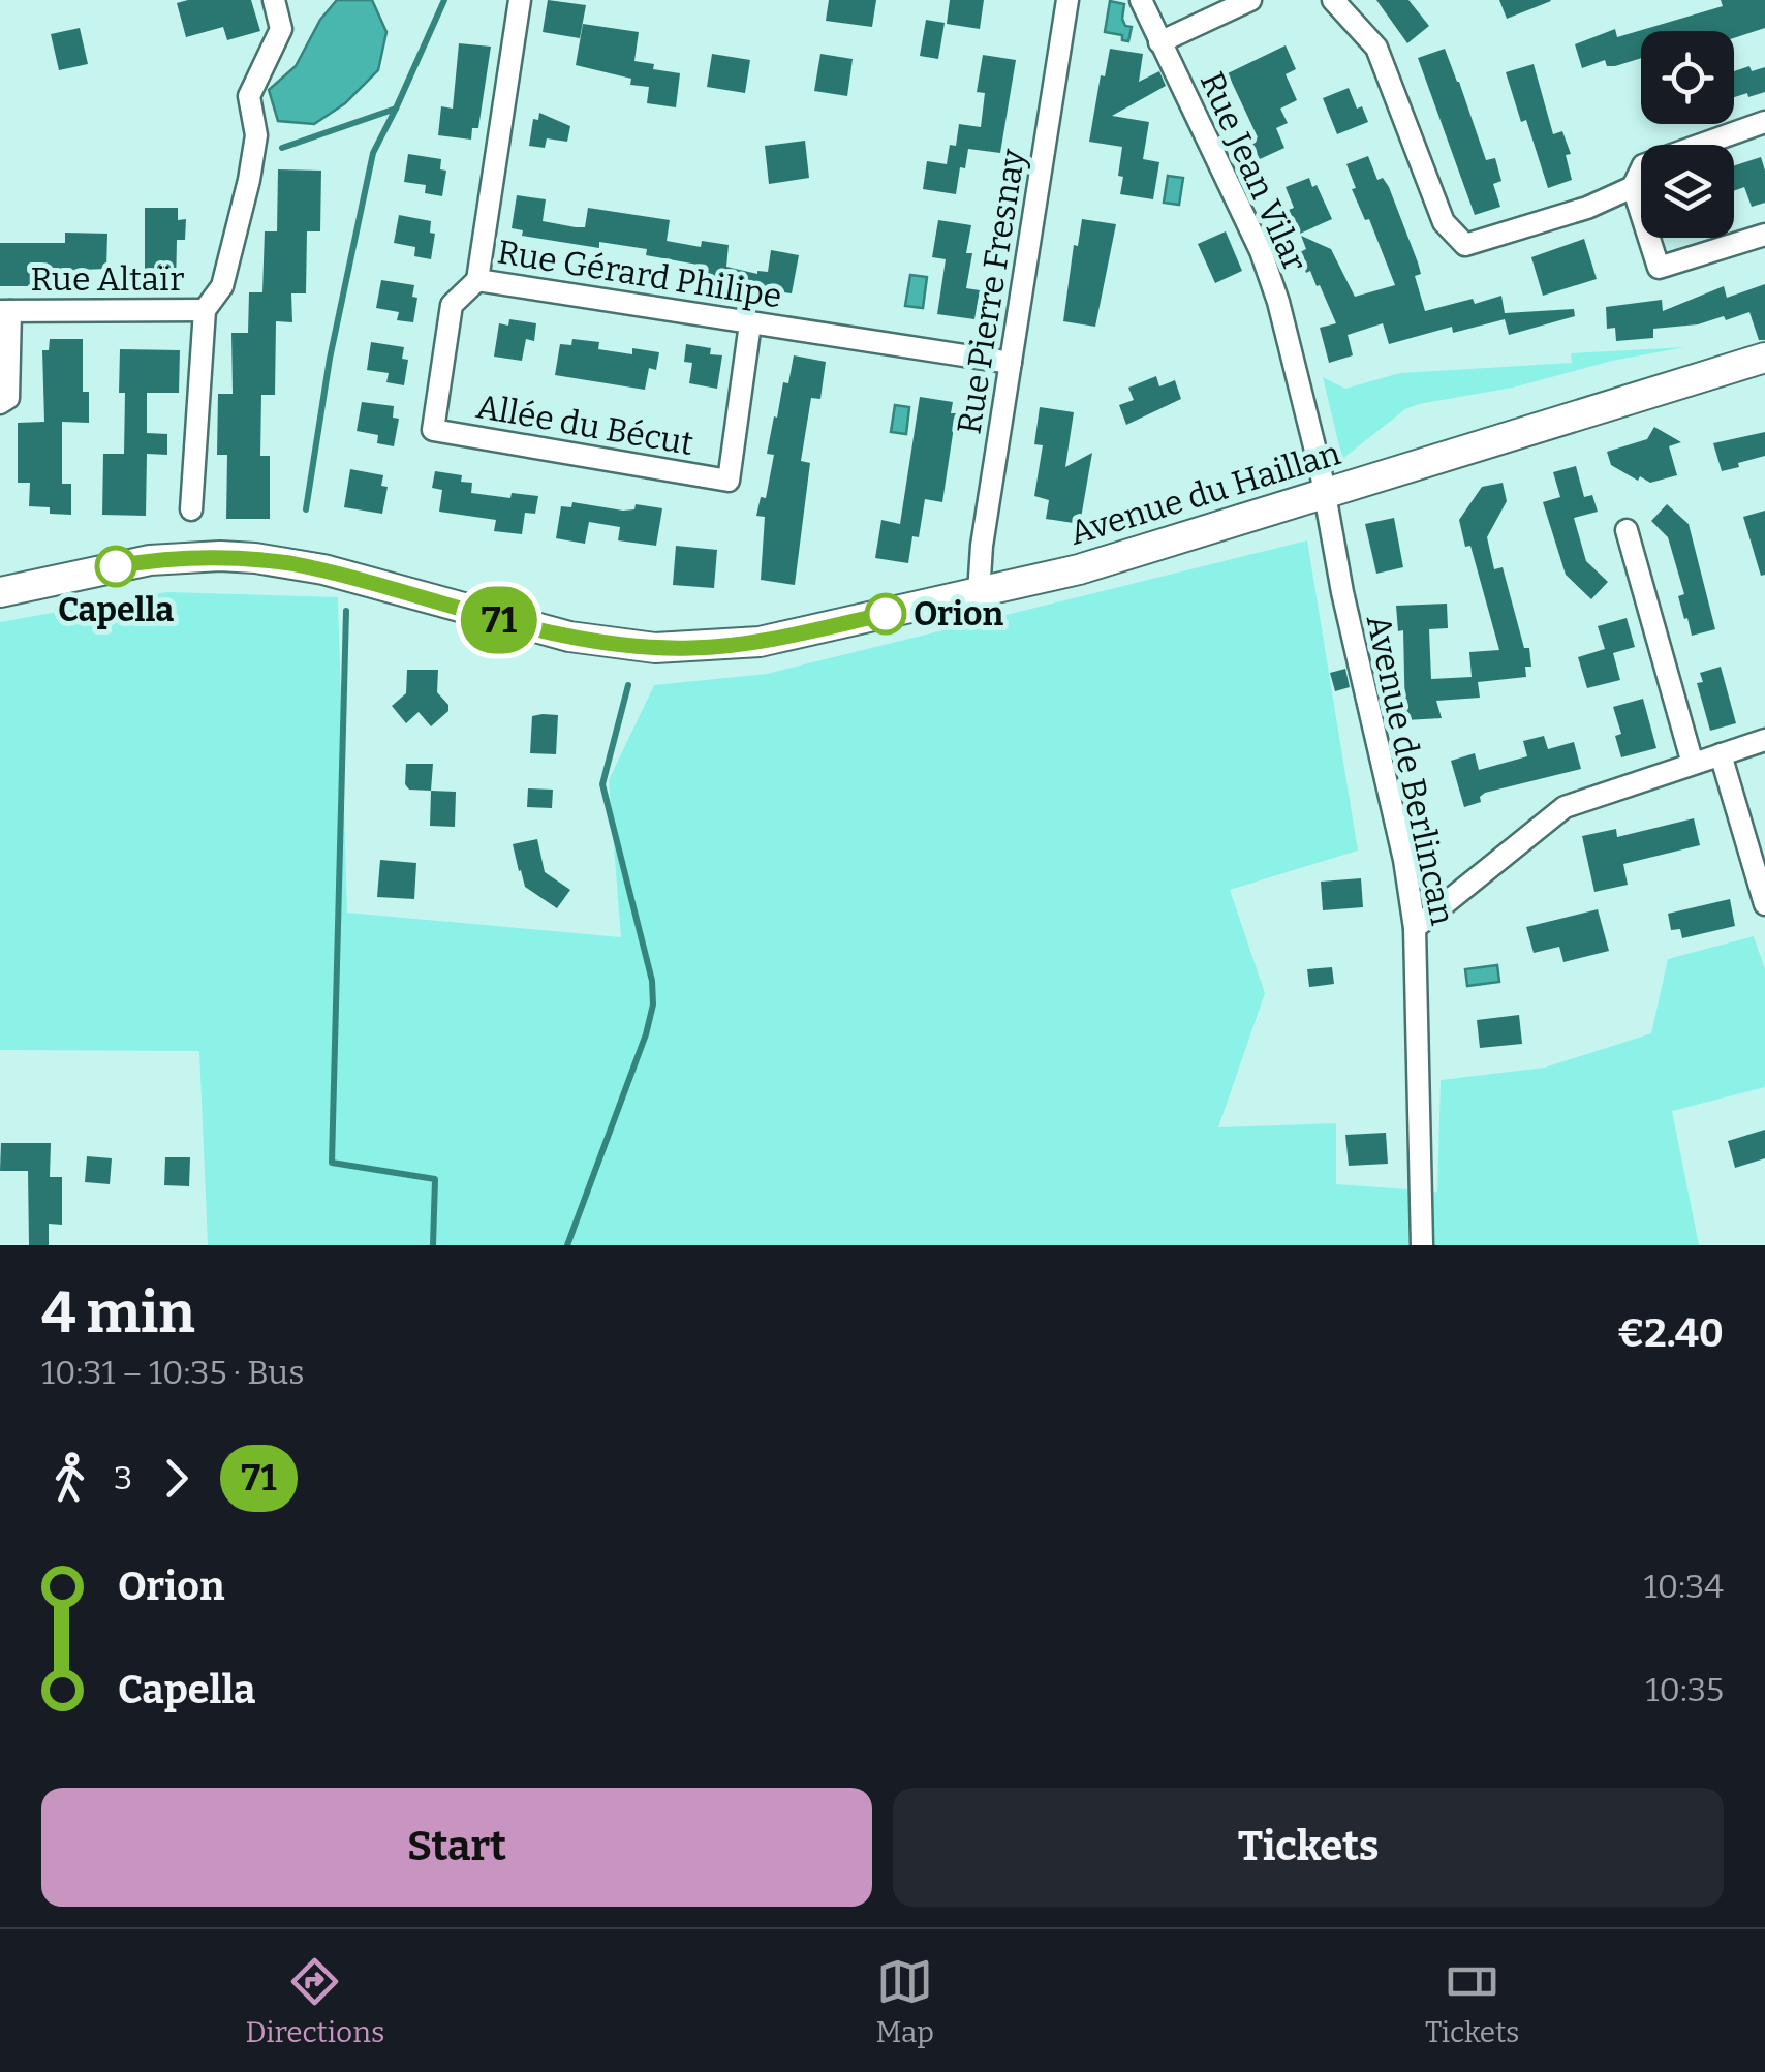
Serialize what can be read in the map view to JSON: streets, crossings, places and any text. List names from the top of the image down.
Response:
{
  "streets": {
    "street": [
      "Rue Jean Vilar",
      "Rue Gérard Philipe",
      "Rue Altaïr",
      "Rue Pierre Fresnay",
      "Allée du Bécut",
      "Avenue du Haillan",
      "Avenue de Berlincan"
    ]
  },
  "crossings": [
    ["Rue Jean Vilar", "Avenue du Haillan"],
    ["Rue Jean Vilar", "Avenue de Berlincan"],
    ["Rue Gérard Philipe", "Rue Pierre Fresnay"],
    ["Rue Gérard Philipe", "Allée du Bécut"],
    ["Rue Pierre Fresnay", "Avenue du Haillan"],
    ["Avenue du Haillan", "Avenue de Berlincan"]
  ],
  "places": ["Capella", "Orion"],
  "lines": ["bus line 71"],
  "page": {
    "on_map": "71",
    "heading": ["4 min", "10:31 – 10:35 · Bus", "€2.40"],
    "legs": ["3", "71"],
    "list": [
      {
        "name": "Orion",
        "value": "10:34"
      },
      {
        "name": "Capella",
        "value": "10:35"
      }
    ],
    "buttons": ["Start", "Tickets"],
    "tabs": ["Directions", "Map", "Tickets"]
  }
}
